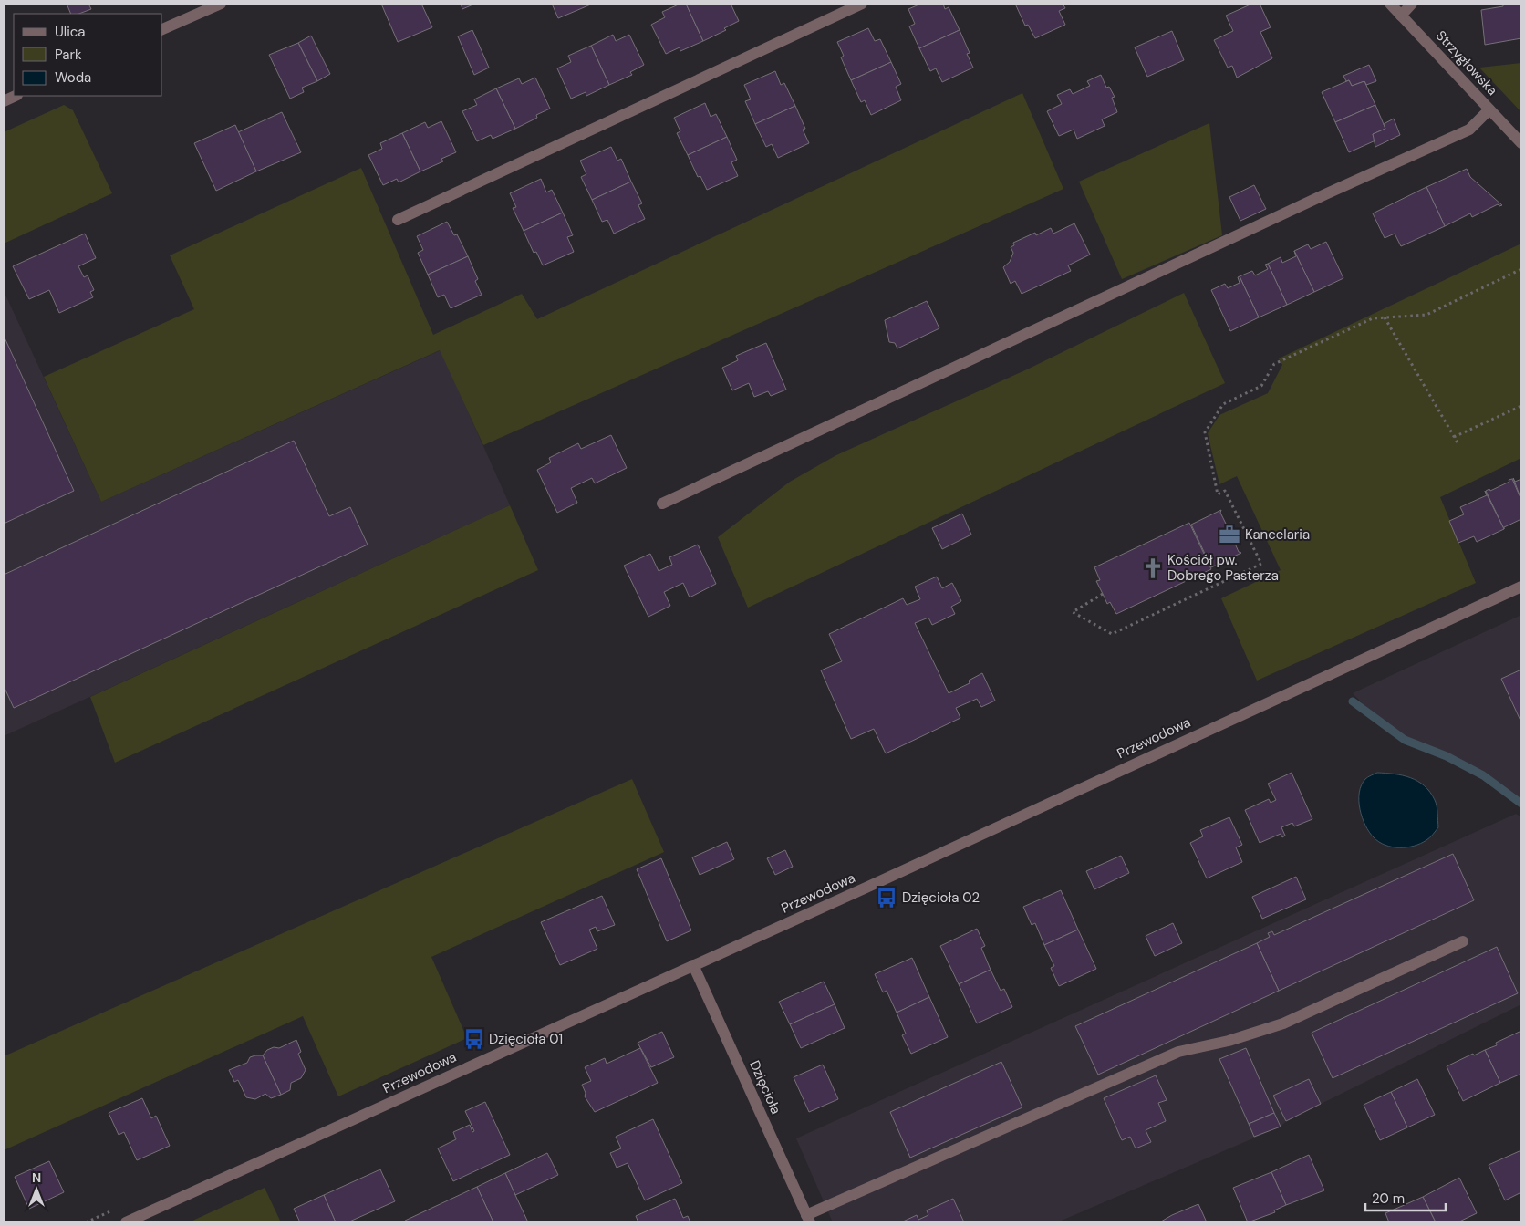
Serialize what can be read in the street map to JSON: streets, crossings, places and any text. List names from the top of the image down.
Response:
{
  "streets": {
    "street": ["Strzygłowska", "Przewodowa", "Dzięcioła"]
  },
  "crossings": [
    ["Przewodowa", "Dzięcioła"]
  ],
  "places": {
    "office": ["Kancelaria"],
    "church": ["Kościół pw. Dobrego Pasterza"],
    "bus stop": ["Dzięcioła 02", "Dzięcioła 01"]
  },
  "legend": ["Ulica", "Park", "Woda"],
  "scale_bar": "20 m",
  "north": "top"
}
